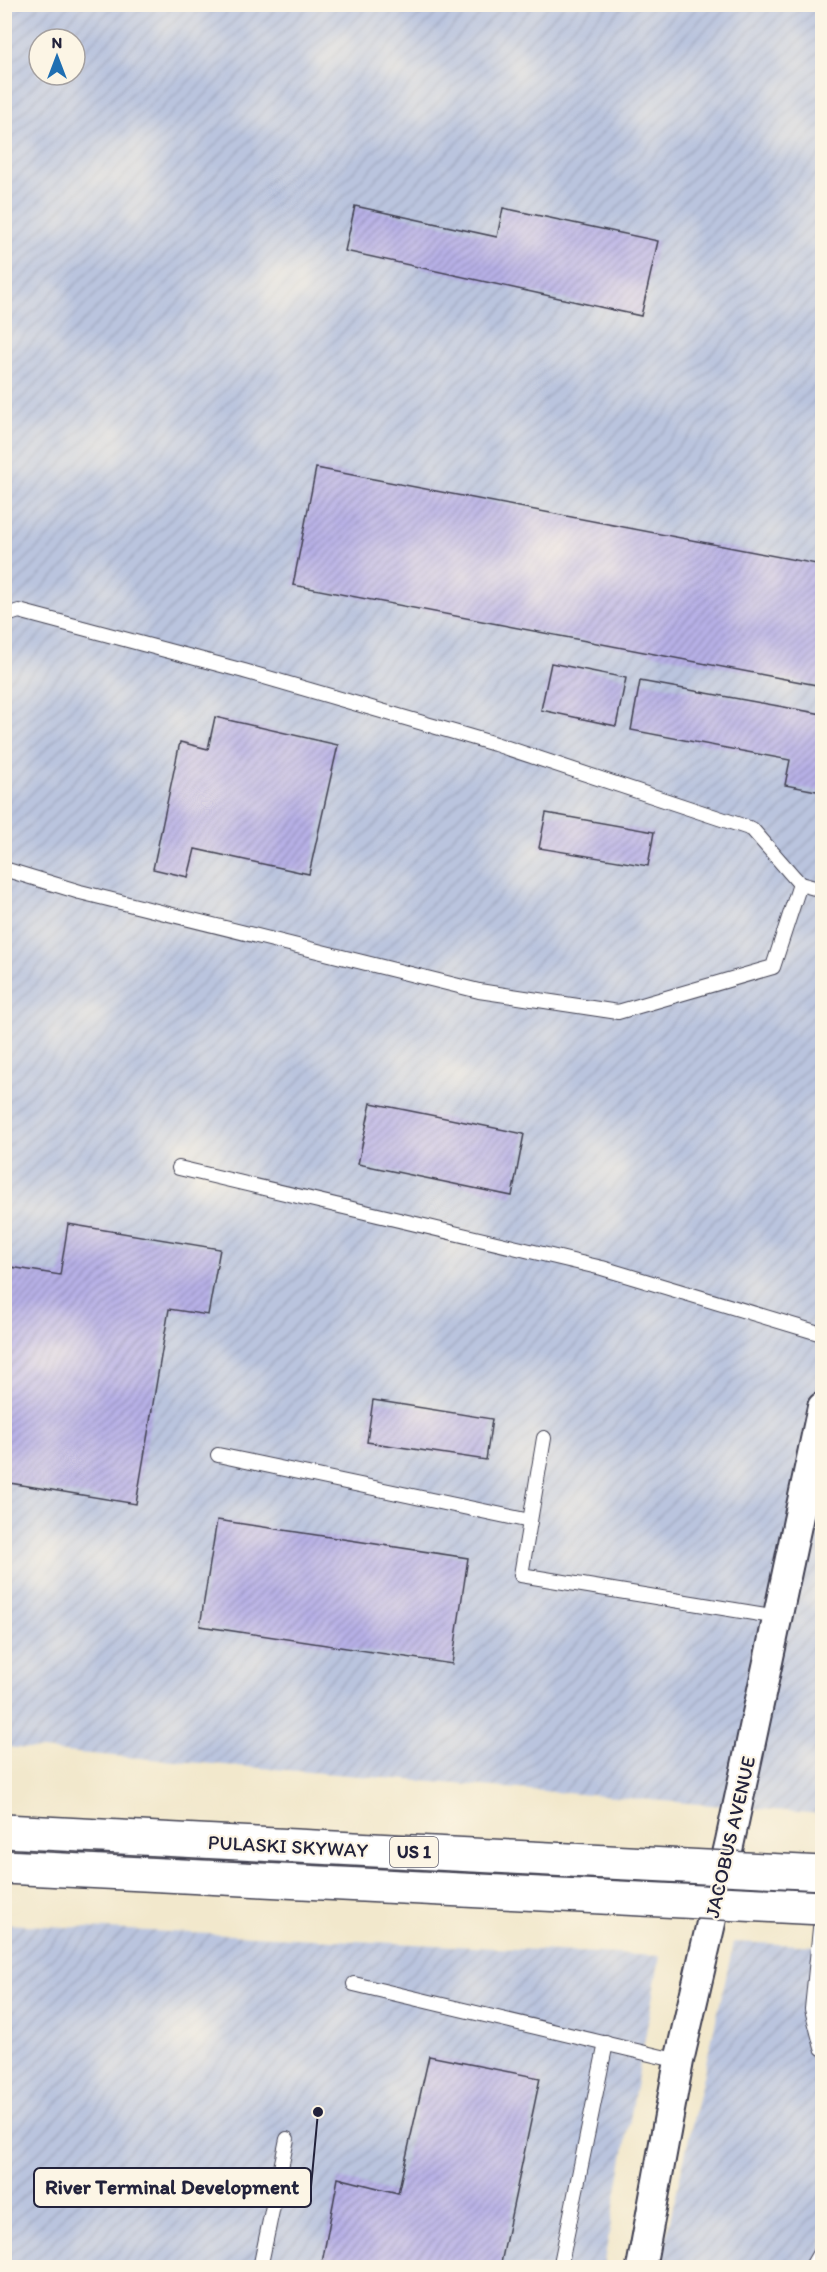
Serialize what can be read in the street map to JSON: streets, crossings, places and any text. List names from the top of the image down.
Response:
{
  "streets": {
    "highway": ["PULASKI SKYWAY", "US 1"],
    "street": ["JACOBUS AVENUE"]
  },
  "places": ["River Terminal Development"],
  "north": "top"
}
